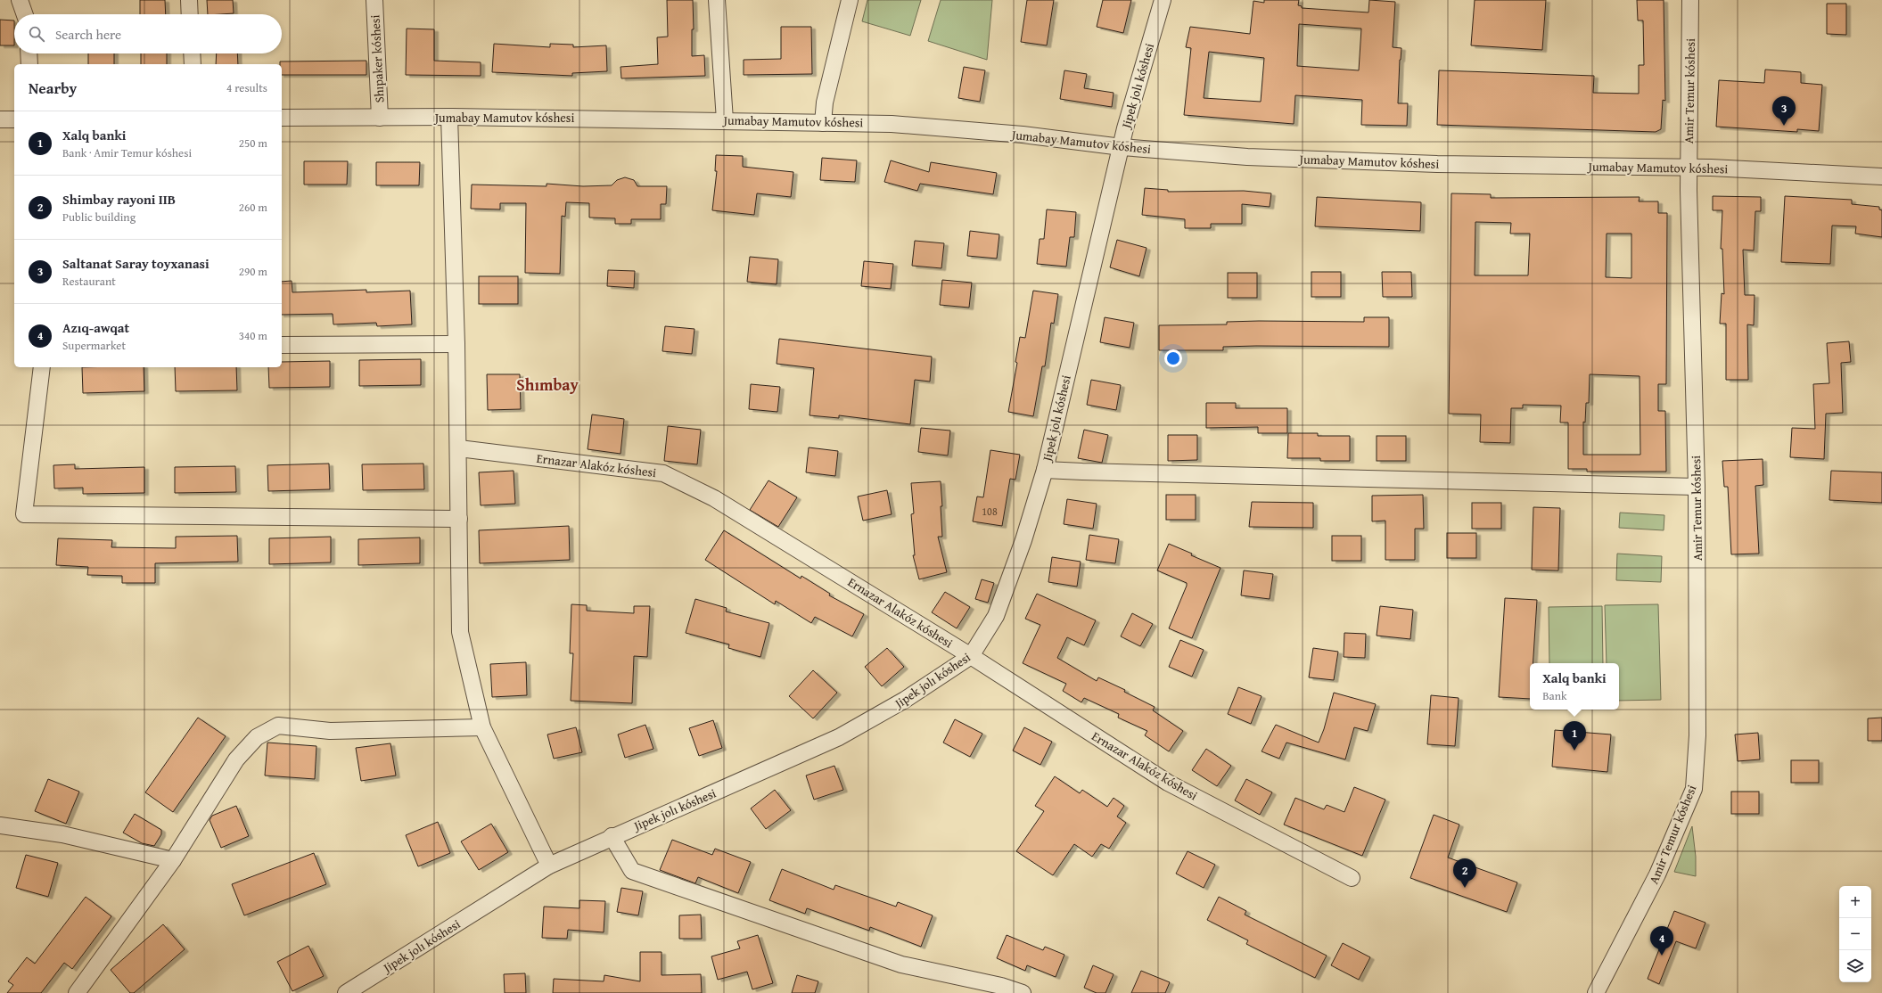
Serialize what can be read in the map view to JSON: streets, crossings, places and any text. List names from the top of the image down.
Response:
{
  "streets": {
    "street": [
      "Shıpaker kóshesi",
      "Jipek jolı kóshesi",
      "Amir Temur kóshesi",
      "Jumabay Mamutov kóshesi",
      "Ernazar Alakóz kóshesi"
    ]
  },
  "crossings": [
    ["Shıpaker kóshesi", "Jumabay Mamutov kóshesi"],
    ["Jipek jolı kóshesi", "Jumabay Mamutov kóshesi"],
    ["Jipek jolı kóshesi", "Ernazar Alakóz kóshesi"],
    ["Amir Temur kóshesi", "Jumabay Mamutov kóshesi"]
  ],
  "districts": ["Shımbay"],
  "house_numbers": ["108"],
  "page": {
    "search": "Search here",
    "heading": ["Nearby", "4 results"],
    "pins": [
      "3",
      "1",
      "2",
      "4"
    ],
    "list": [
      {
        "mark": "1",
        "name": "Xalq banki",
        "note": "Bank · Amir Temur kóshesi",
        "value": "250 m"
      },
      {
        "mark": "2",
        "name": "Shimbay rayoni IIB",
        "note": "Public building",
        "value": "260 m"
      },
      {
        "mark": "3",
        "name": "Saltanat Saray toyxanasi",
        "note": "Restaurant",
        "value": "290 m"
      },
      {
        "mark": "4",
        "name": "Azıq-awqat",
        "note": "Supermarket",
        "value": "340 m"
      }
    ],
    "popup": ["Xalq banki", "Bank"],
    "map_buttons": ["+", "−"]
  }
}
